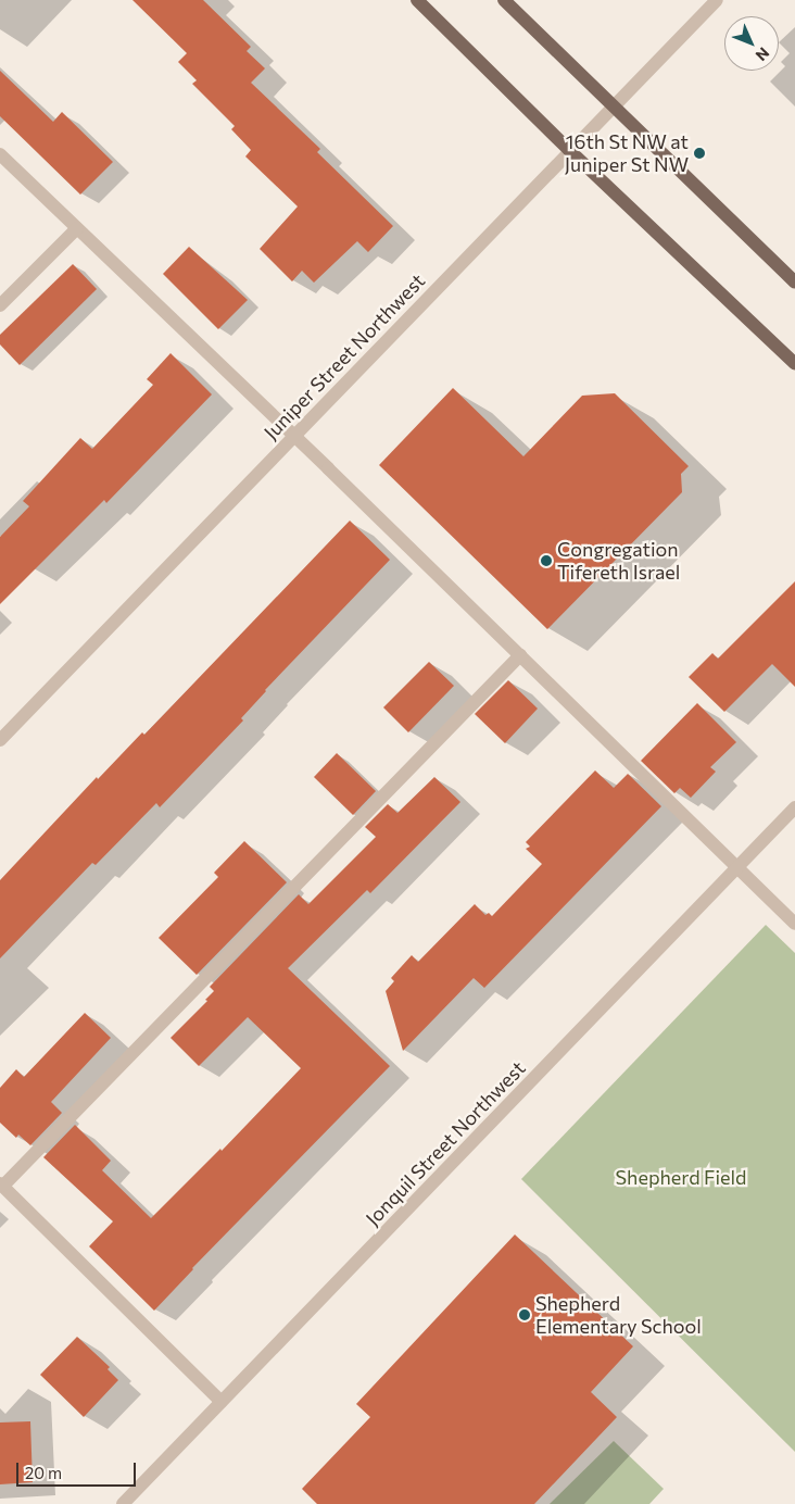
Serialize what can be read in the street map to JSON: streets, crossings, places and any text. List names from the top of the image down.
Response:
{
  "streets": {
    "street": ["Juniper Street Northwest", "Jonquil Street Northwest"]
  },
  "parks": ["Shepherd Field"],
  "places": ["16th St NW at Juniper St NW", "Congregation Tifereth Israel", "Shepherd Elementary School"],
  "scale_bar": "20 m",
  "north": "bottom right"
}
